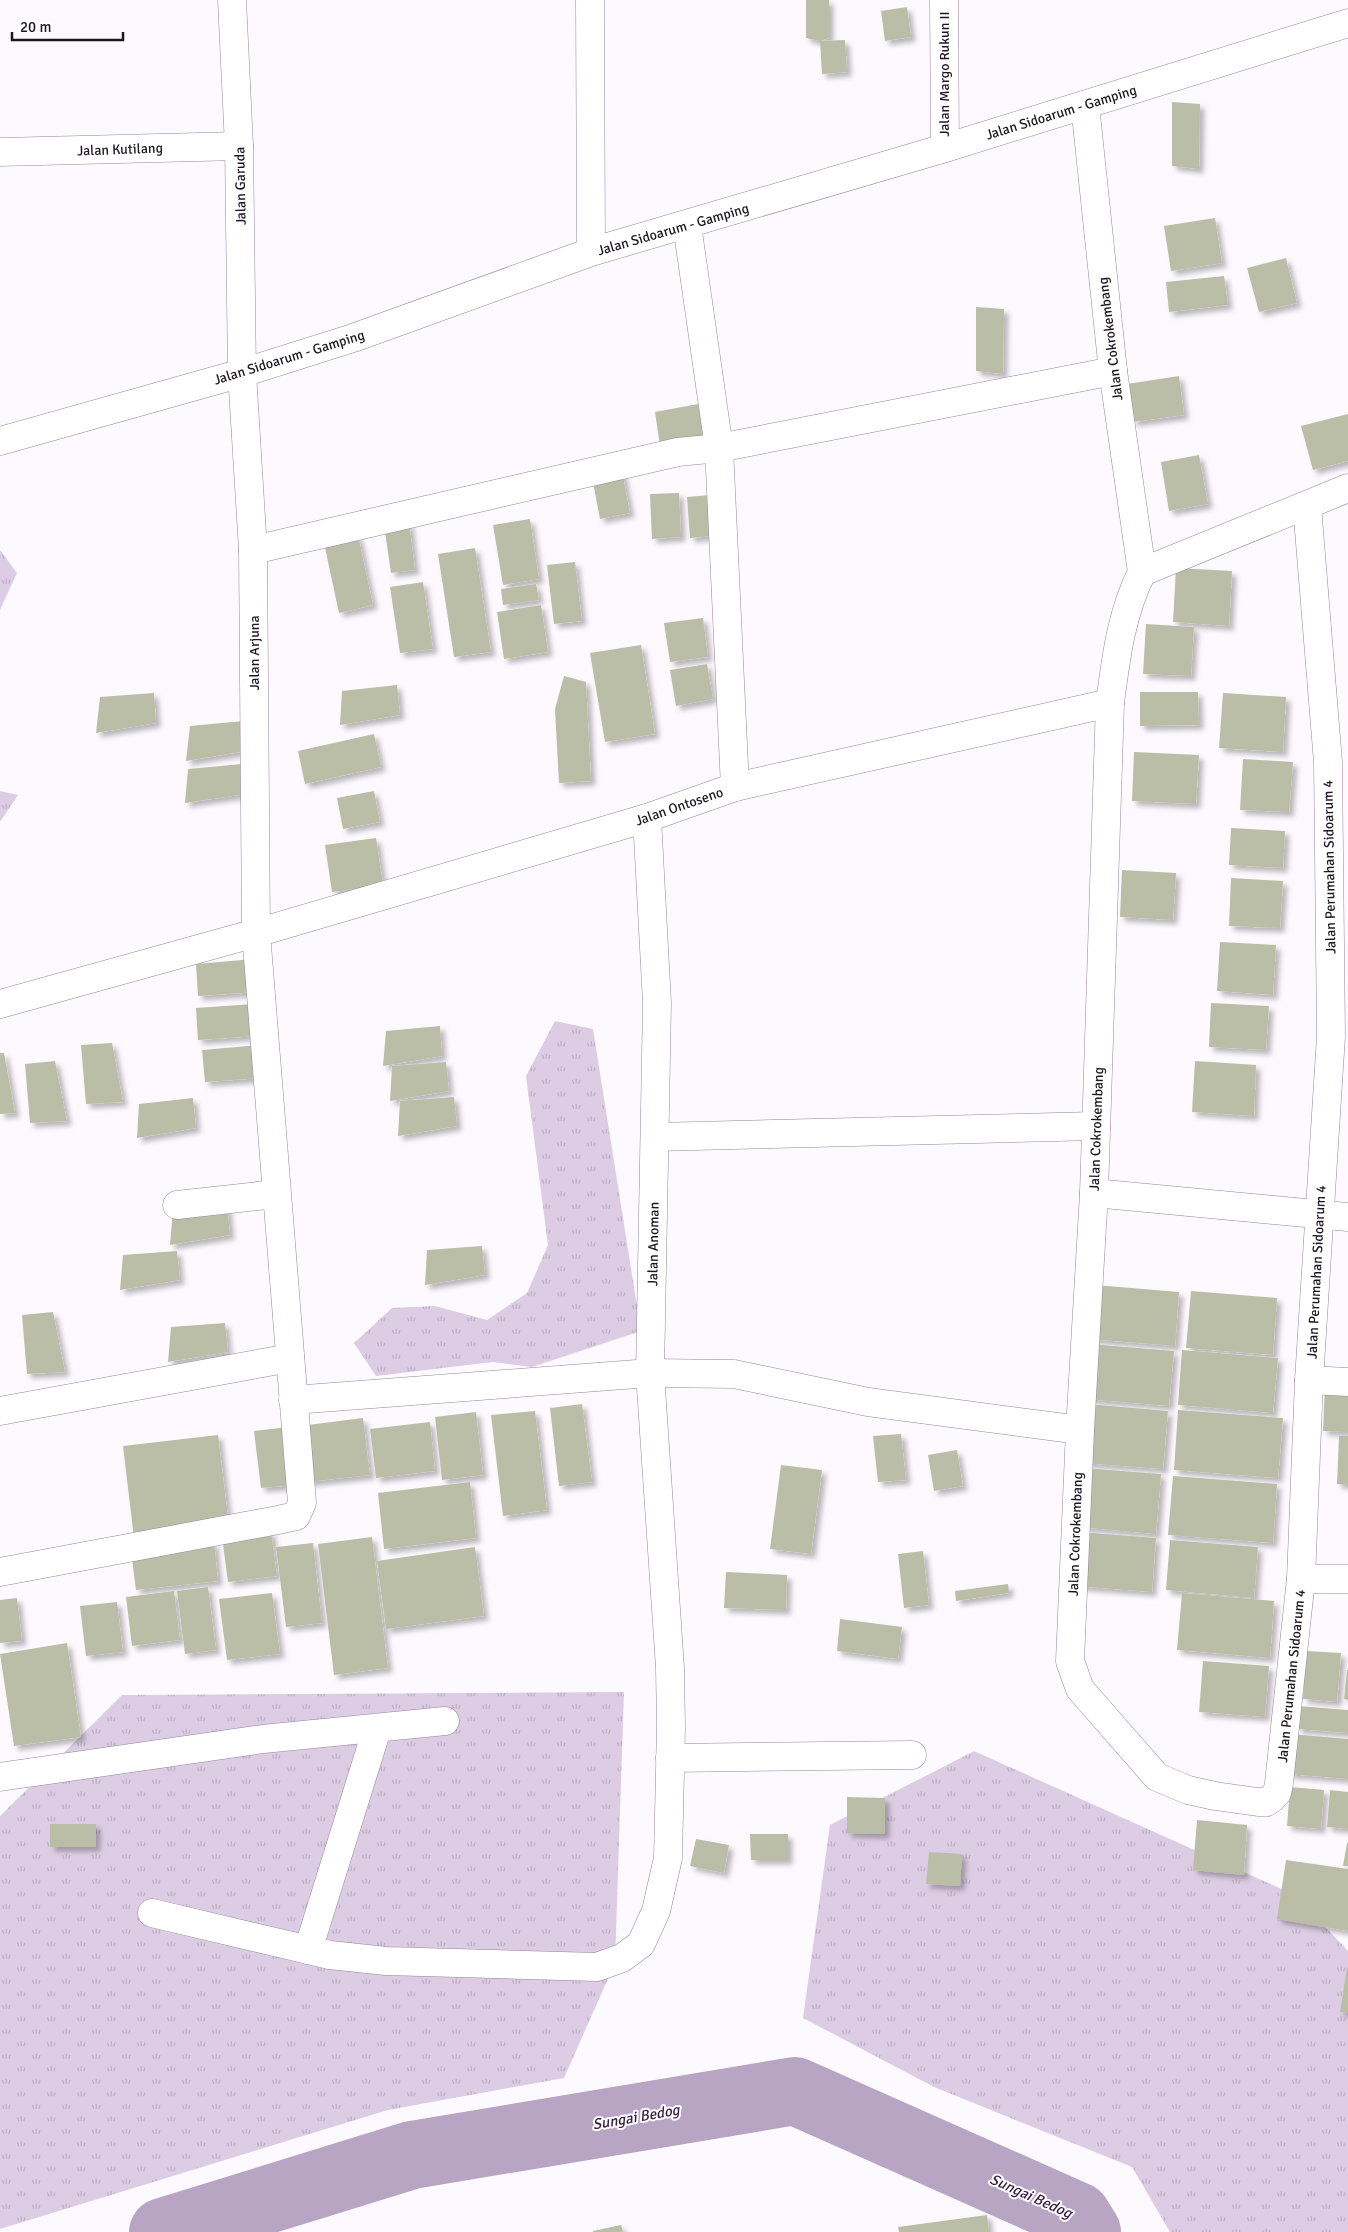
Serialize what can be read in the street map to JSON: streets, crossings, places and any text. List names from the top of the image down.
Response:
{
  "streets": {
    "street": [
      "Jalan Margo Rukun II",
      "Jalan Sidoarum - Gamping",
      "Jalan Kutilang",
      "Jalan Garuda",
      "Jalan Cokrokembang",
      "Jalan Arjuna",
      "Jalan Ontoseno",
      "Jalan Perumahan Sidoarum 4",
      "Jalan Anoman"
    ]
  },
  "crossings": [
    ["Jalan Margo Rukun II", "Jalan Sidoarum - Gamping"],
    ["Jalan Sidoarum - Gamping", "Jalan Garuda"],
    ["Jalan Sidoarum - Gamping", "Jalan Cokrokembang"],
    ["Jalan Sidoarum - Gamping", "Jalan Arjuna"],
    ["Jalan Kutilang", "Jalan Garuda"],
    ["Jalan Garuda", "Jalan Arjuna"],
    ["Jalan Cokrokembang", "Jalan Ontoseno"],
    ["Jalan Cokrokembang", "Jalan Perumahan Sidoarum 4"],
    ["Jalan Arjuna", "Jalan Ontoseno"],
    ["Jalan Ontoseno", "Jalan Anoman"]
  ],
  "water": ["Sungai Bedog"],
  "scale_bar": "20 m"
}
